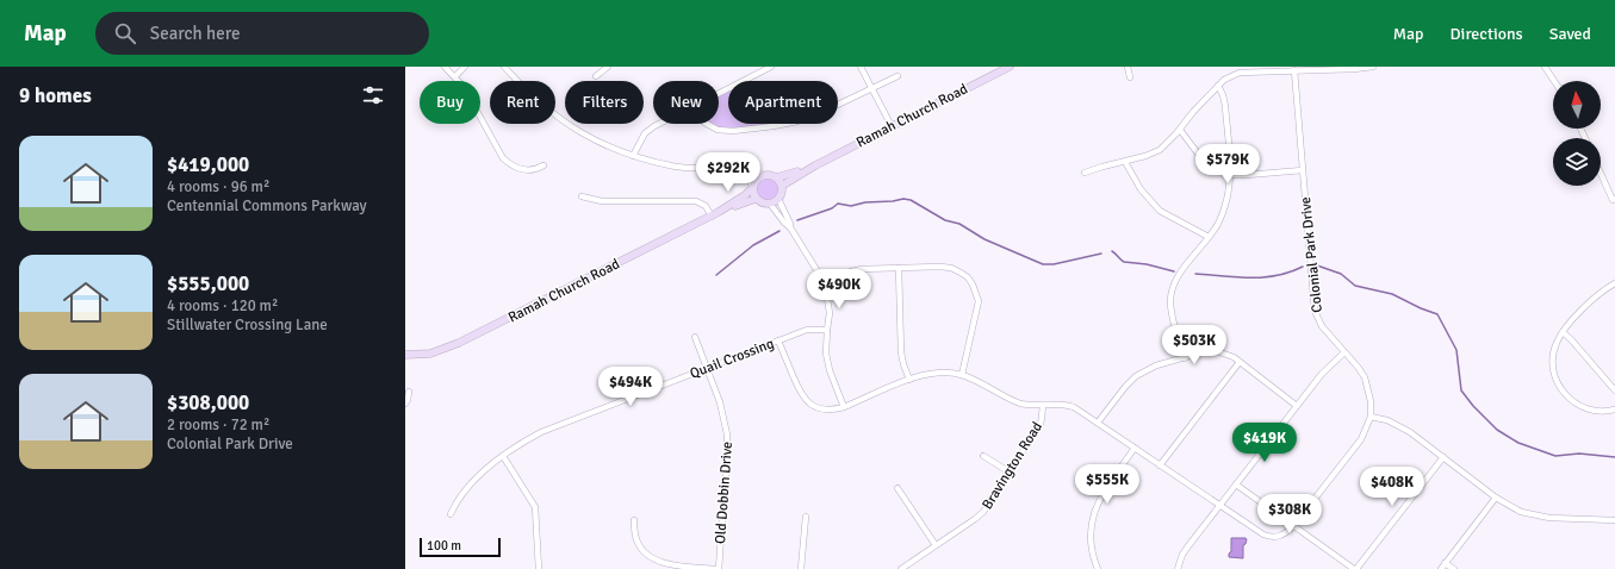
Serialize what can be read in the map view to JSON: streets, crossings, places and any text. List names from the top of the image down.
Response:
{
  "streets": {
    "main road": ["Ramah Church Road"],
    "street": [
      "Colonial Park Drive",
      "Quail Crossing",
      "Bravington Road",
      "Old Dobbin Drive"
    ]
  },
  "crossings": [
    ["Colonial Park Drive", "Quail Crossing"],
    ["Colonial Park Drive", "Bravington Road"],
    ["Quail Crossing", "Old Dobbin Drive"]
  ],
  "scale_bar": "100 m",
  "north": "top",
  "page": {
    "header": "Map",
    "search": "Search here",
    "nav": ["Map", "Directions", "Saved"],
    "heading": "9 homes",
    "chip": [
      "Buy",
      "Rent",
      "Filters",
      "New",
      "Apartment"
    ],
    "list": [
      {
        "name": "$419,000",
        "note": "4 rooms · 96 m² · Centennial Commons Parkway"
      },
      {
        "name": "$555,000",
        "note": "4 rooms · 120 m² · Stillwater Crossing Lane"
      },
      {
        "name": "$308,000",
        "note": "2 rooms · 72 m² · Colonial Park Drive"
      }
    ],
    "price": [
      "$579K",
      "$292K",
      "$490K",
      "$503K",
      "$494K",
      "$419K",
      "$555K",
      "$408K",
      "$308K"
    ],
    "scale": "100 m"
  }
}
